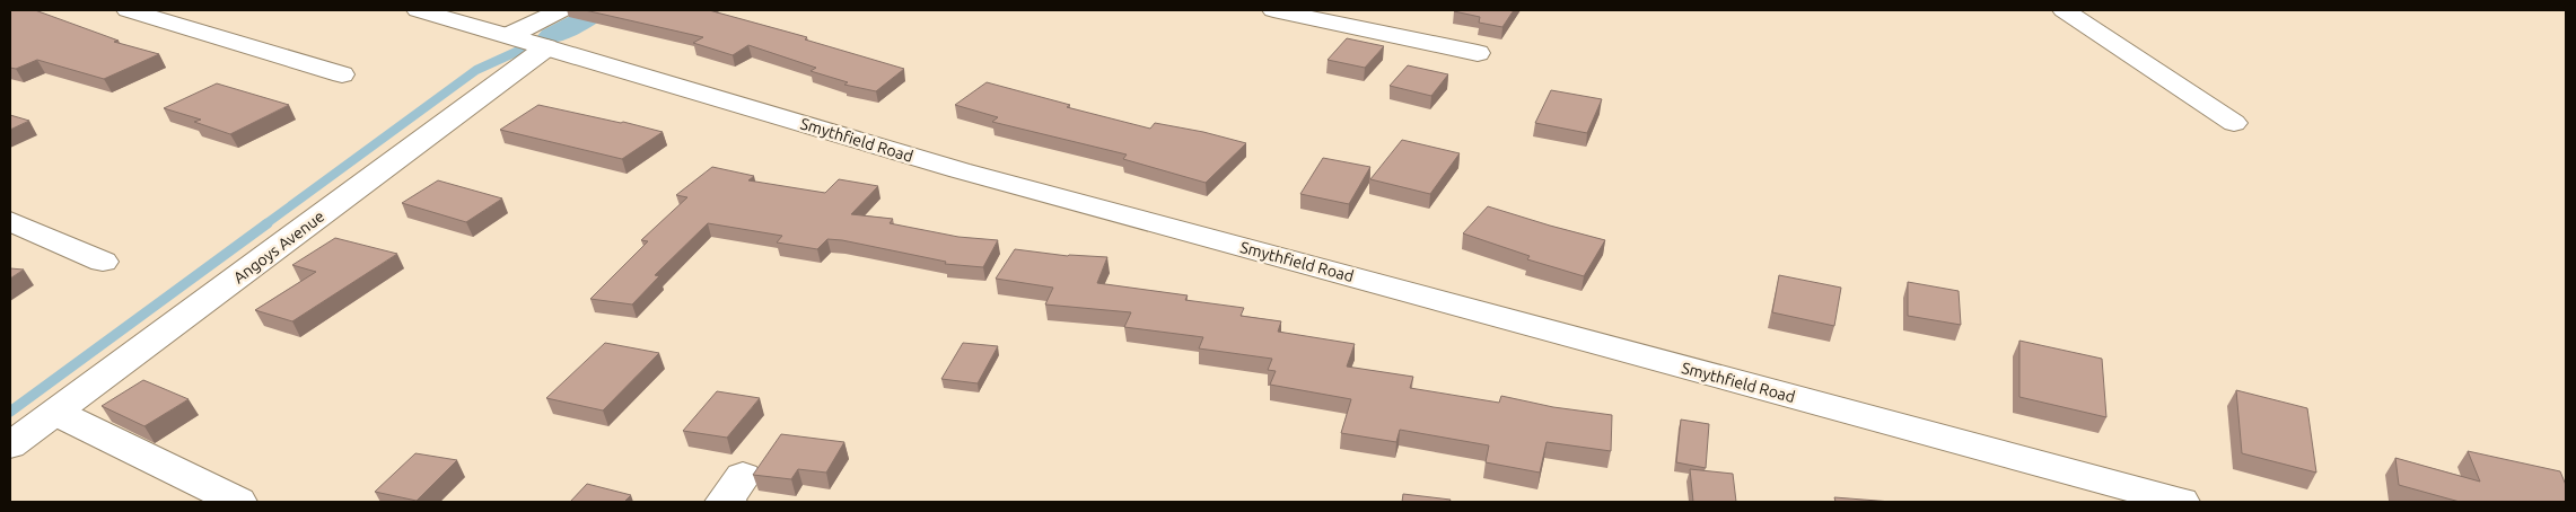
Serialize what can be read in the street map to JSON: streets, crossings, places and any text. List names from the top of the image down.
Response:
{
  "streets": {
    "street": ["Smythfield Road", "Angoys Avenue"]
  },
  "crossings": [
    ["Smythfield Road", "Angoys Avenue"]
  ]
}
